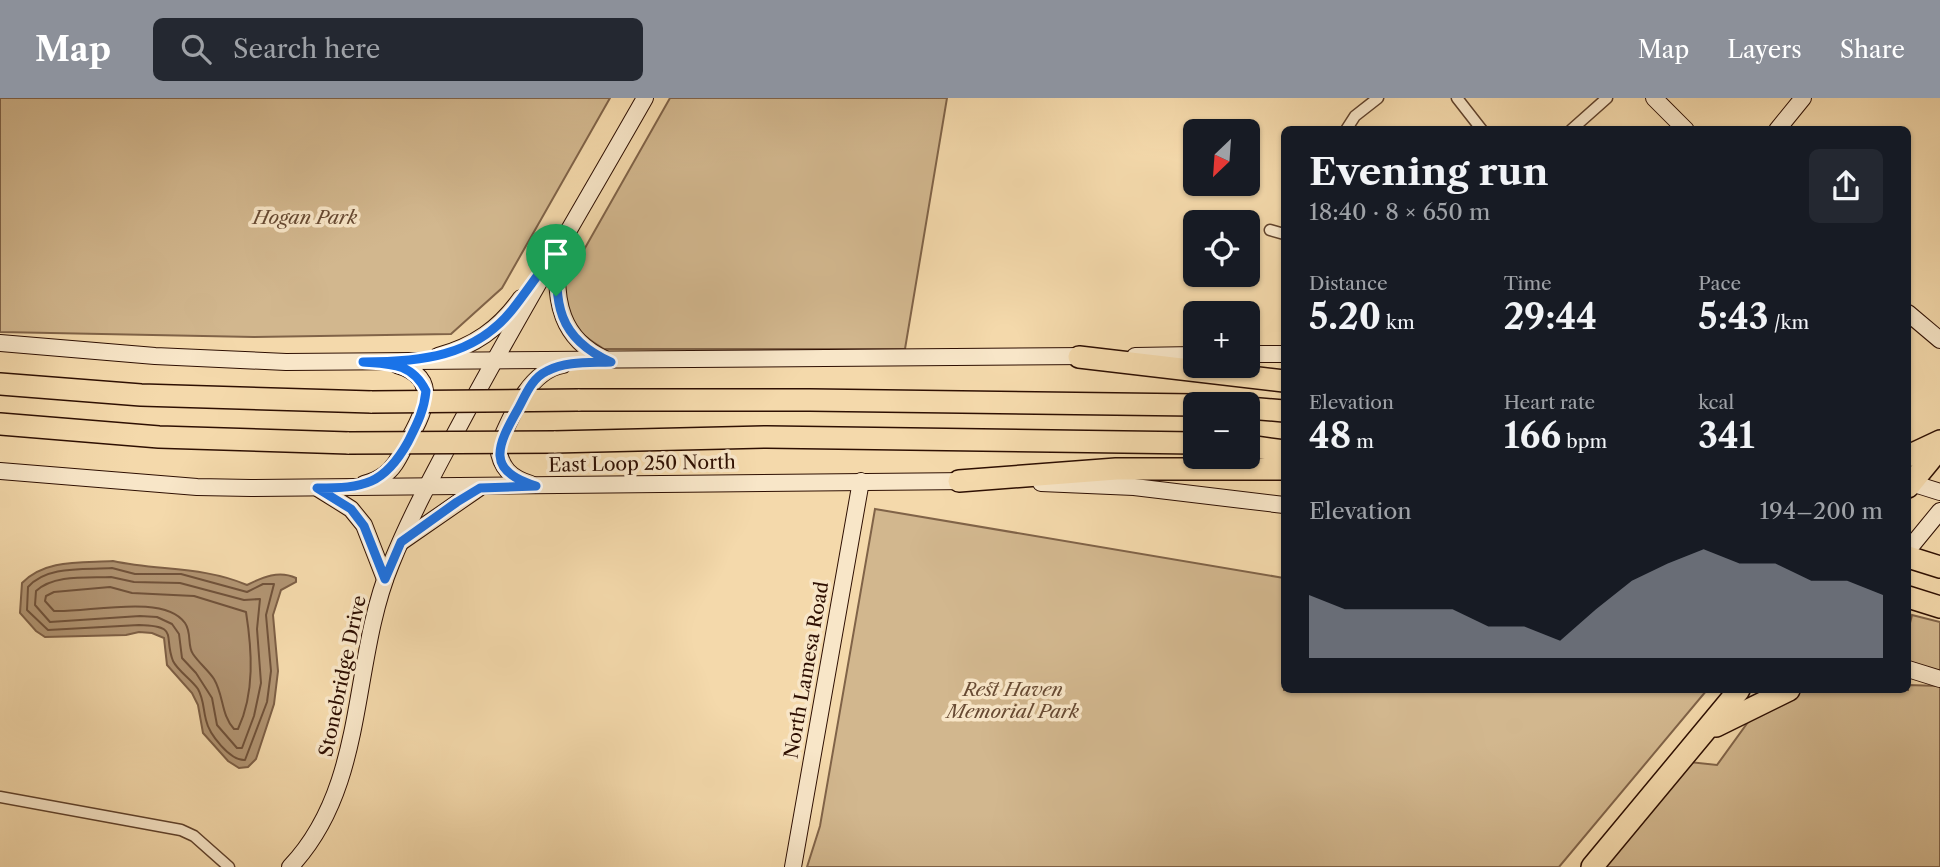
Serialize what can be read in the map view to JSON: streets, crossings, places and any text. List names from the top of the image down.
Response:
{
  "streets": {
    "main road": ["East Loop 250 North", "North Lamesa Road", "Stonebridge Drive"]
  },
  "crossings": [
    ["East Loop 250 North", "North Lamesa Road"],
    ["East Loop 250 North", "Stonebridge Drive"]
  ],
  "parks": ["Hogan Park", "Rest Haven Memorial Park"],
  "north": "bottom left",
  "page": {
    "header": "Map",
    "search": "Search here",
    "nav": ["Map", "Layers", "Share"],
    "map_buttons": ["+", "−"],
    "heading": ["Evening run", "18:40 · 8 × 650 m"],
    "stats": [
      ["Distance", "5.20 km"],
      ["Time", "29:44"],
      ["Pace", "5:43 /km"],
      ["Elevation", "48 m"],
      ["Heart rate", "166 bpm"],
      ["kcal", "341"]
    ],
    "chart": ["Elevation", "194–200 m"]
  }
}
